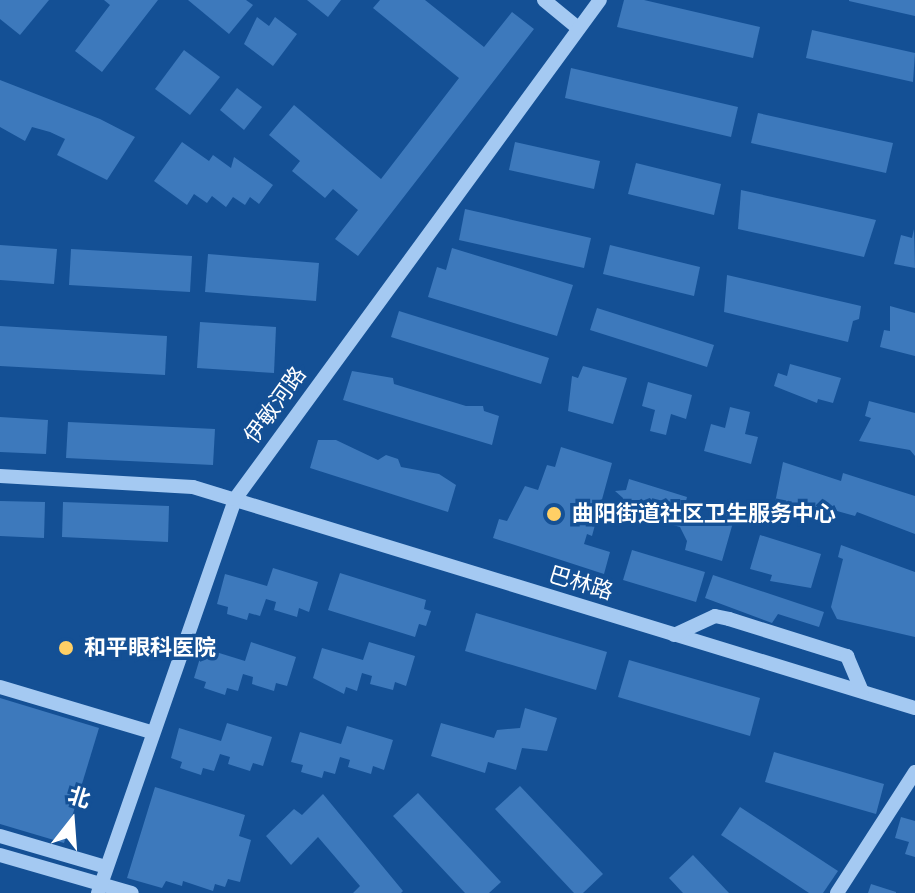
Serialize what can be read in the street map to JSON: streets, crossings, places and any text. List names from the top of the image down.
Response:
{
  "streets": {
    "street": ["伊敏河路", "巴林路"]
  },
  "crossings": [
    ["伊敏河路", "巴林路"]
  ],
  "places": ["曲阳街道社区卫生服务中心", "和平眼科医院"],
  "north": "top"
}
